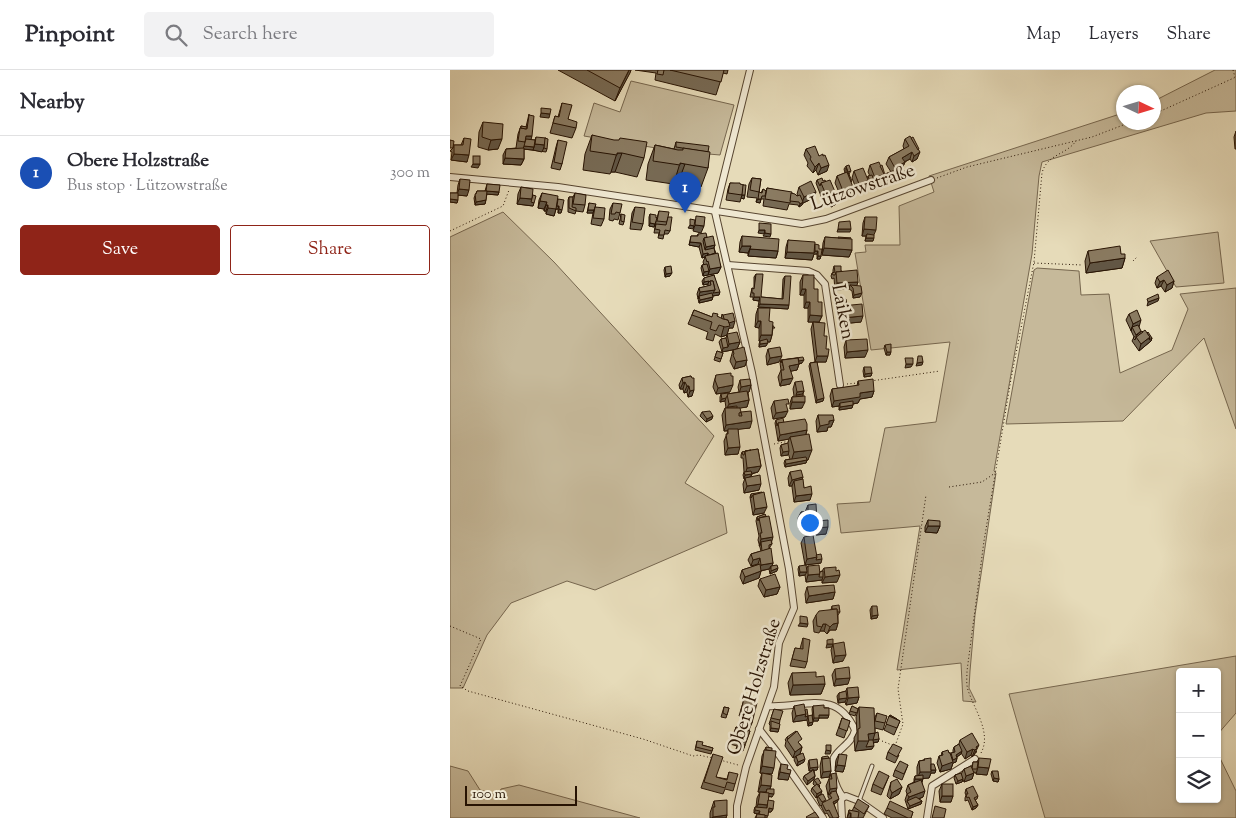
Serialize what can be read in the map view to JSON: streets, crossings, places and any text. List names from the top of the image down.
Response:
{
  "streets": {
    "street": ["Lützowstraße", "Laiken", "Obere Holzstraße"]
  },
  "crossings": [
    ["Lützowstraße", "Obere Holzstraße"],
    ["Laiken", "Obere Holzstraße"]
  ],
  "scale_bar": "100 m",
  "north": "right",
  "page": {
    "header": "Pinpoint",
    "search": "Search here",
    "nav": ["Map", "Layers", "Share"],
    "heading": "Nearby",
    "list": [
      {
        "mark": "1",
        "name": "Obere Holzstraße",
        "note": "Bus stop · Lützowstraße",
        "value": "300 m"
      }
    ],
    "pins": "1",
    "buttons": ["Save", "Share"],
    "map_buttons": ["+", "−"],
    "scale": "100 m"
  }
}
